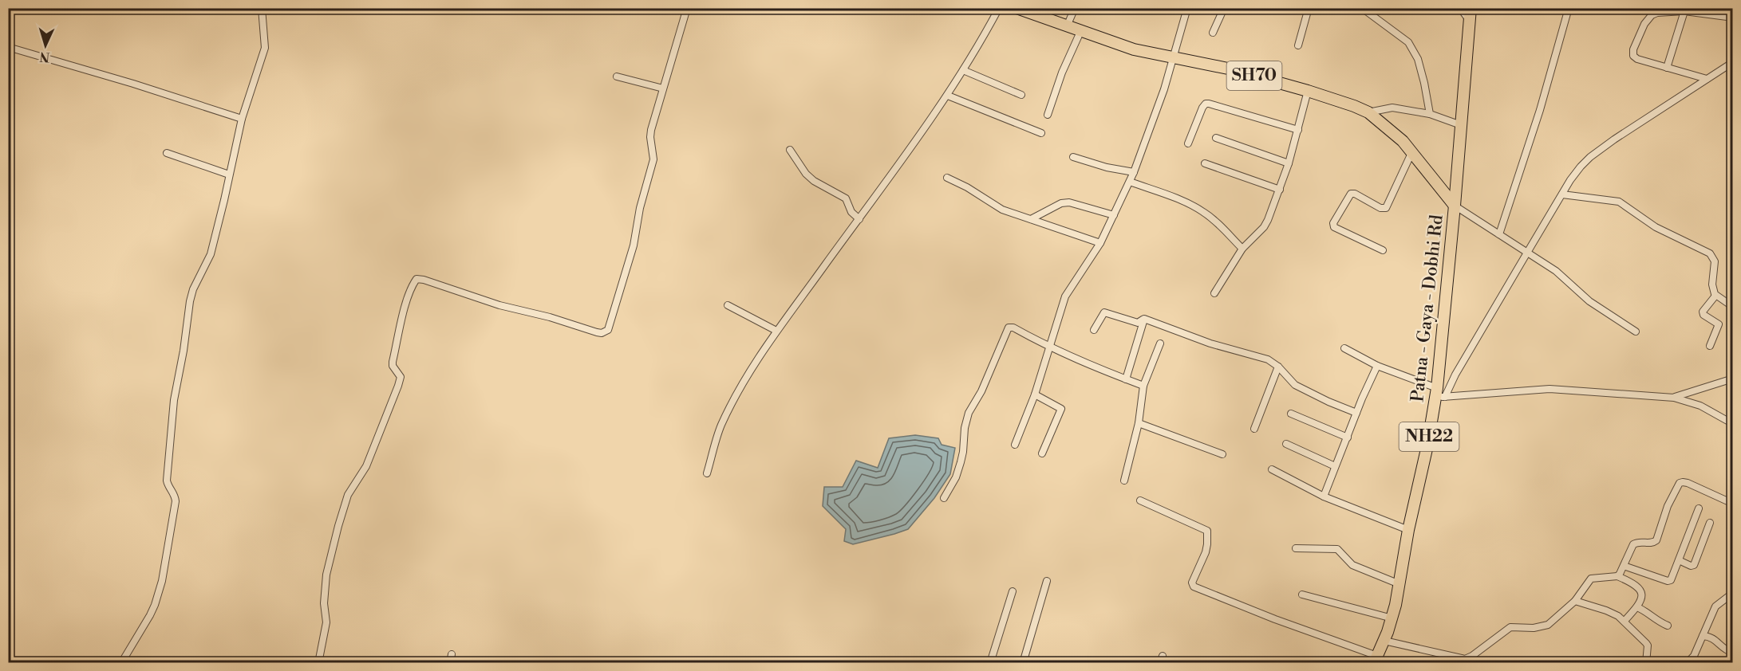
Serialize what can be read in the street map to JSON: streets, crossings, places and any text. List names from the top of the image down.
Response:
{
  "streets": {
    "main road": ["SH70", "Patna - Gaya - Dobhi Rd", "NH22"]
  },
  "crossings": [
    ["SH70", "Patna - Gaya - Dobhi Rd"]
  ],
  "north": "bottom"
}
